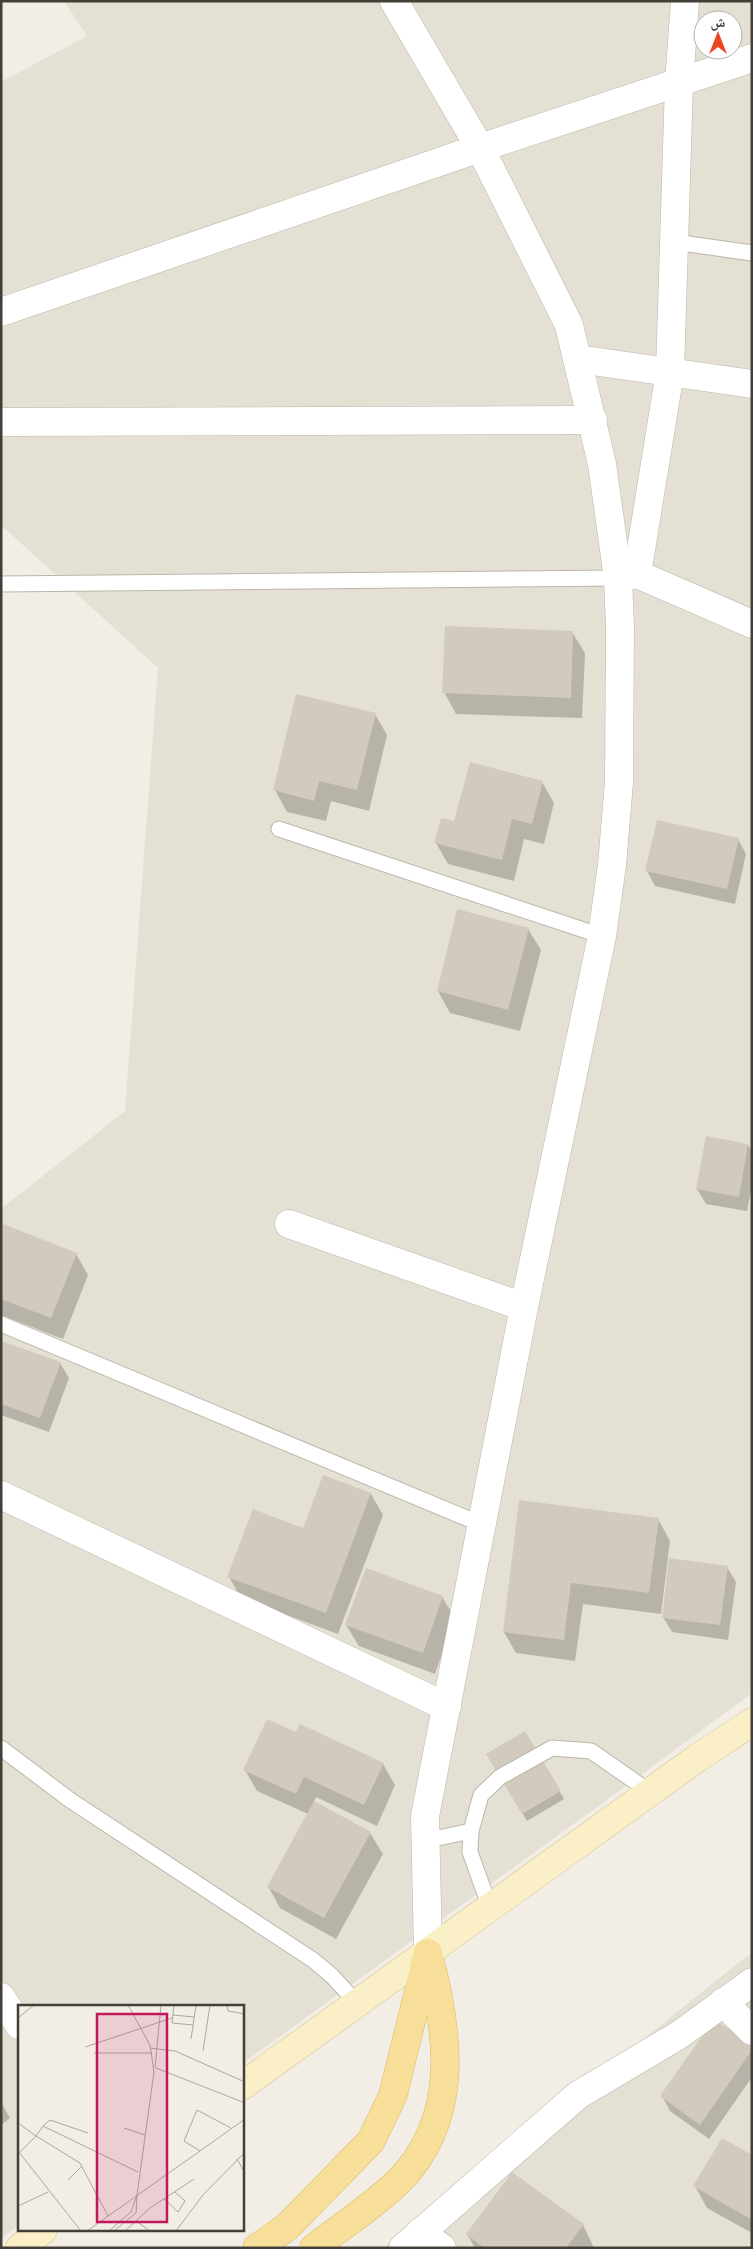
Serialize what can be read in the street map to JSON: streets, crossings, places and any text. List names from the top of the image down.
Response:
{
  "north": "top"
}
